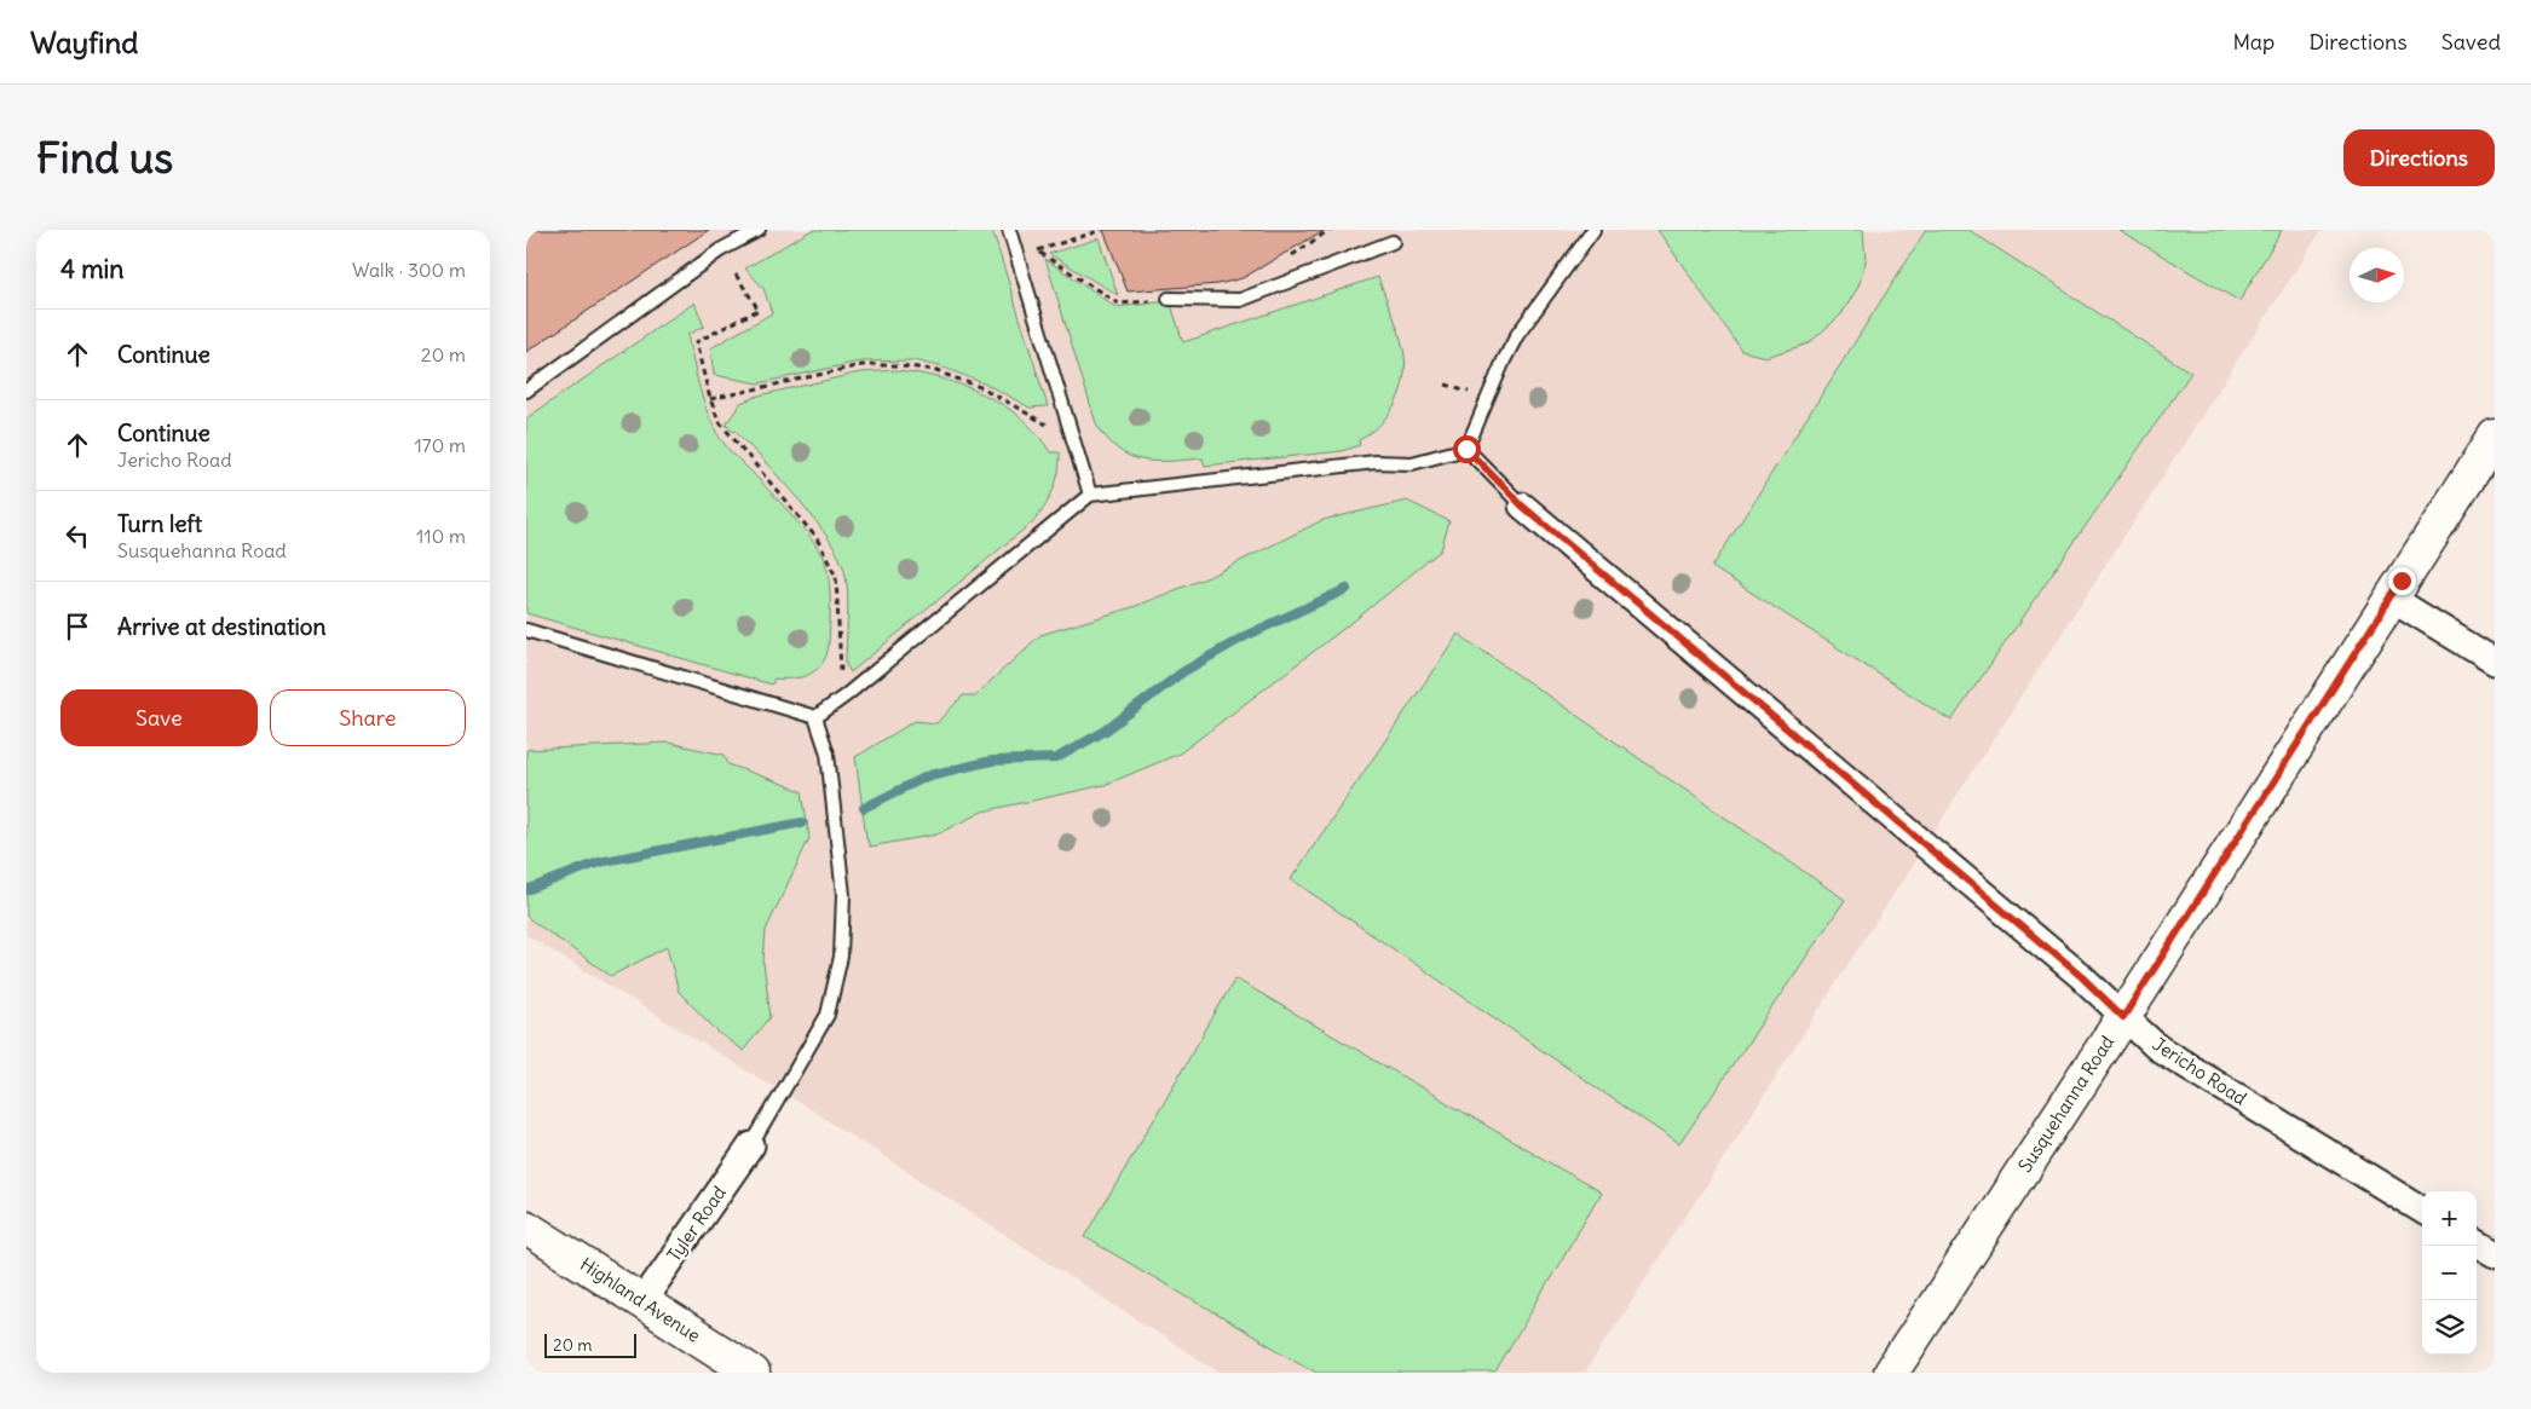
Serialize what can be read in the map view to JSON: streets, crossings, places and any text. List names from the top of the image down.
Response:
{
  "streets": {
    "main road": ["Susquehanna Road", "Highland Avenue"],
    "street": ["Jericho Road", "Tyler Road"]
  },
  "crossings": [
    ["Jericho Road", "Susquehanna Road"],
    ["Tyler Road", "Highland Avenue"]
  ],
  "scale_bar": "20 m",
  "north": "right",
  "page": {
    "header": "Wayfind",
    "nav": ["Map", "Directions", "Saved"],
    "buttons": [
      "Directions",
      ["Save", "Share"]
    ],
    "title": "Find us",
    "heading": ["4 min", "Walk · 300 m"],
    "list": [
      ["Continue", "20 m"],
      ["Continue", "Jericho Road", "170 m"],
      ["Turn left", "Susquehanna Road", "110 m"],
      "Arrive at destination"
    ],
    "map_buttons": ["+", "−"],
    "scale": "20 m"
  }
}
